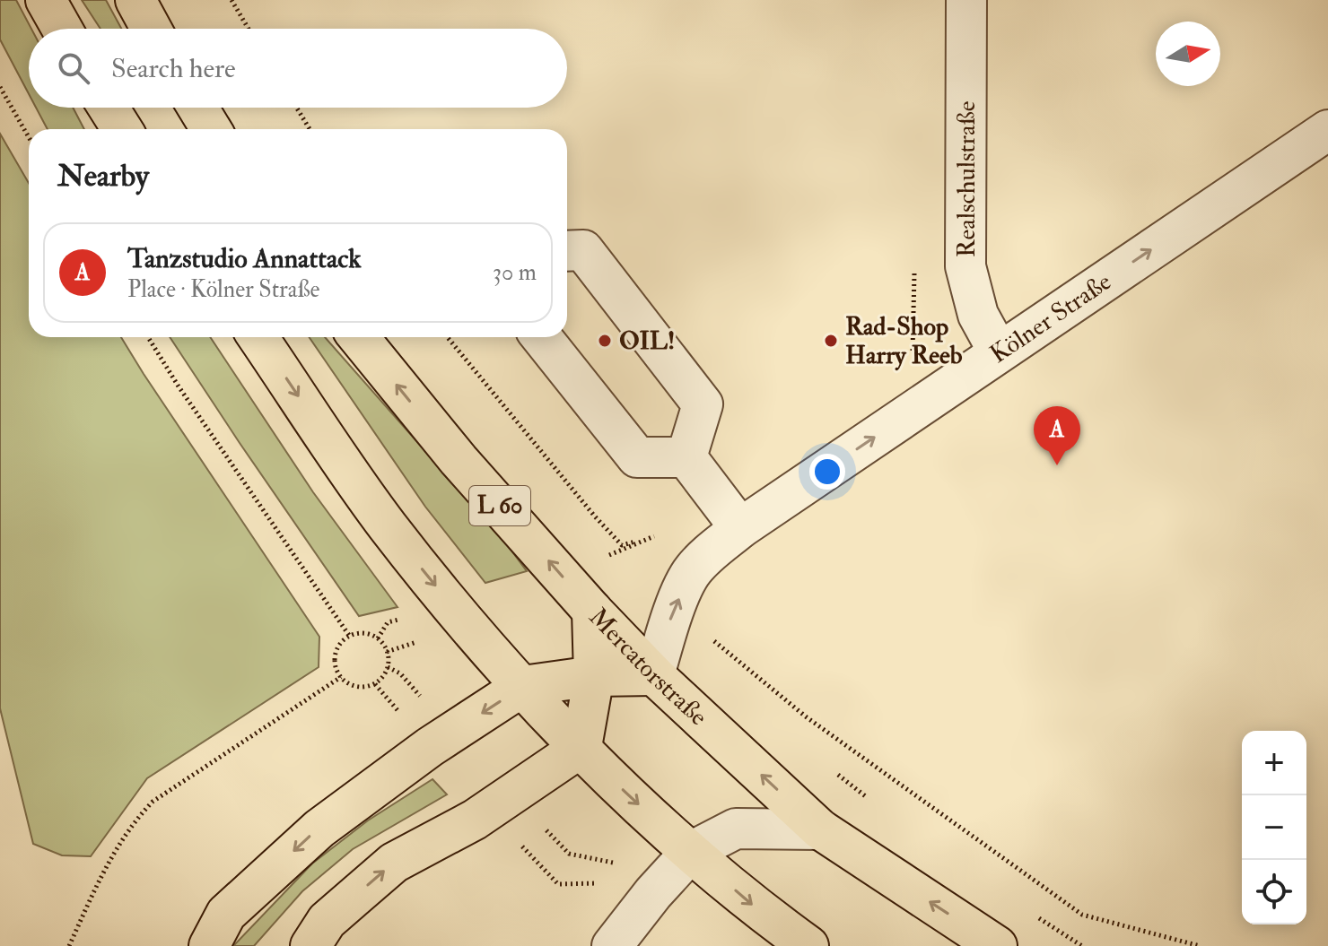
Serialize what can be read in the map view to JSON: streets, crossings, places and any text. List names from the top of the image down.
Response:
{
  "streets": {
    "main road": ["L 60", "Mercatorstraße"],
    "street": ["Realschulstraße", "Kölner Straße"]
  },
  "crossings": [
    ["Realschulstraße", "Kölner Straße"],
    ["Kölner Straße", "Mercatorstraße"]
  ],
  "one_way": ["Kölner Straße"],
  "places": ["OIL!", "Rad-Shop Harry Reeb"],
  "north": "right",
  "page": {
    "search": "Search here",
    "heading": "Nearby",
    "list": [
      {
        "mark": "A",
        "name": "Tanzstudio Annattack",
        "note": "Place · Kölner Straße",
        "value": "30 m"
      }
    ],
    "pins": "A",
    "map_buttons": ["+", "−"]
  }
}
